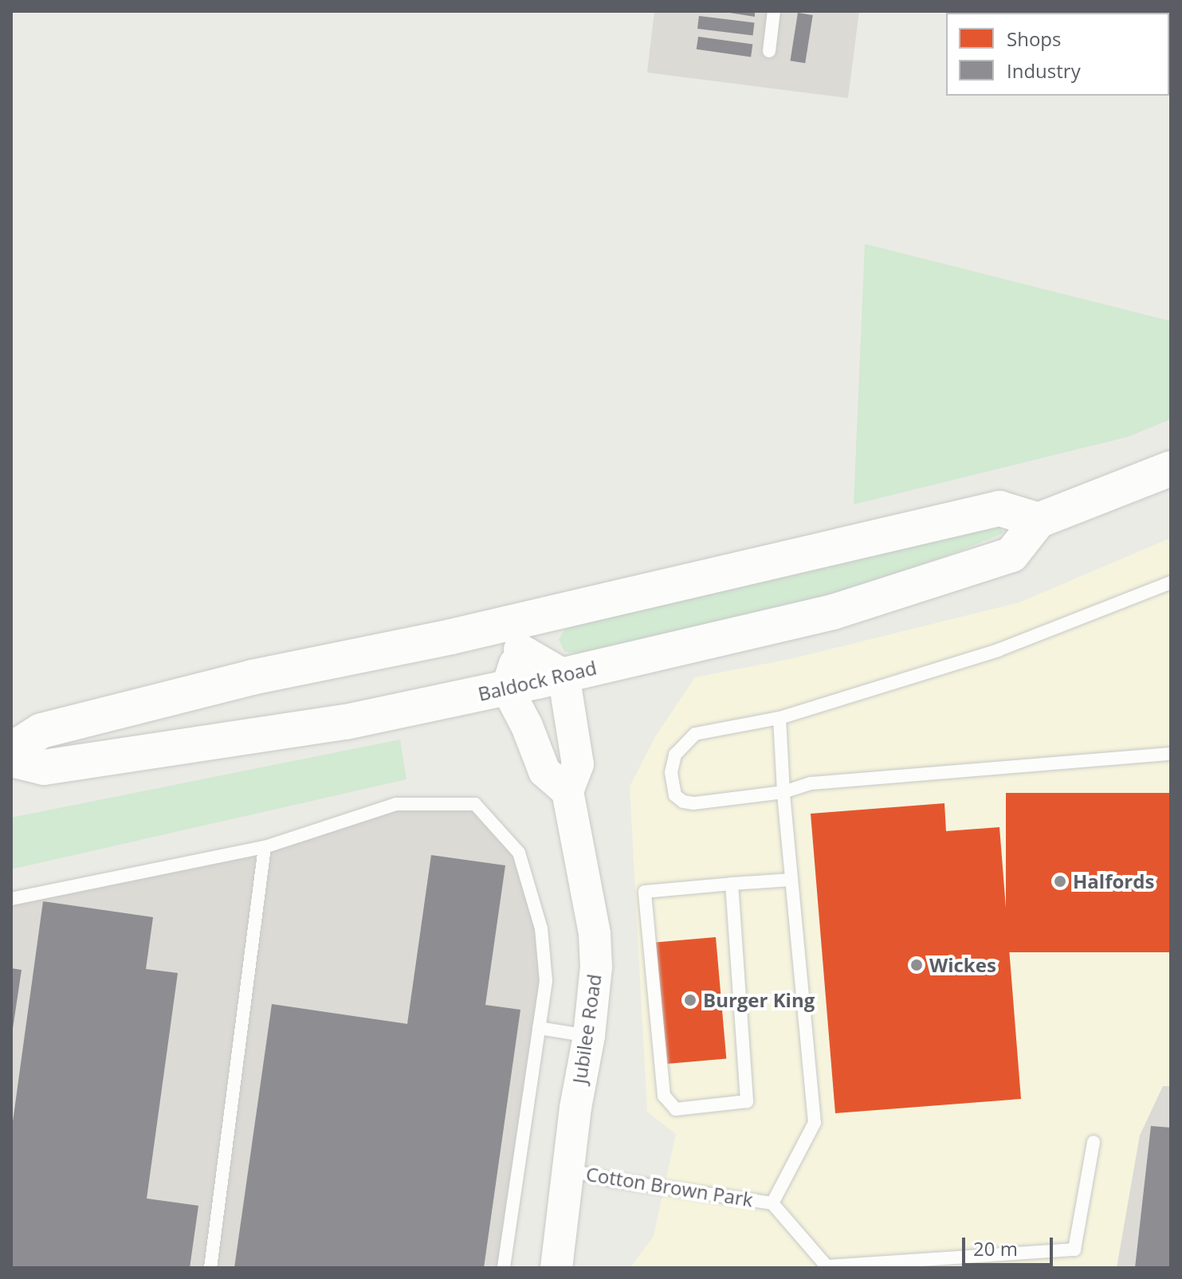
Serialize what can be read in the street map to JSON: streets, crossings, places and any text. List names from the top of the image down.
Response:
{
  "streets": {
    "main road": ["Baldock Road"],
    "street": ["Jubilee Road"],
    "lane": ["Cotton Brown Park"]
  },
  "crossings": [
    ["Baldock Road", "Jubilee Road"],
    ["Jubilee Road", "Cotton Brown Park"]
  ],
  "places": ["Halfords", "Wickes", "Burger King"],
  "legend": ["Shops", "Industry"],
  "scale_bar": "20 m"
}
